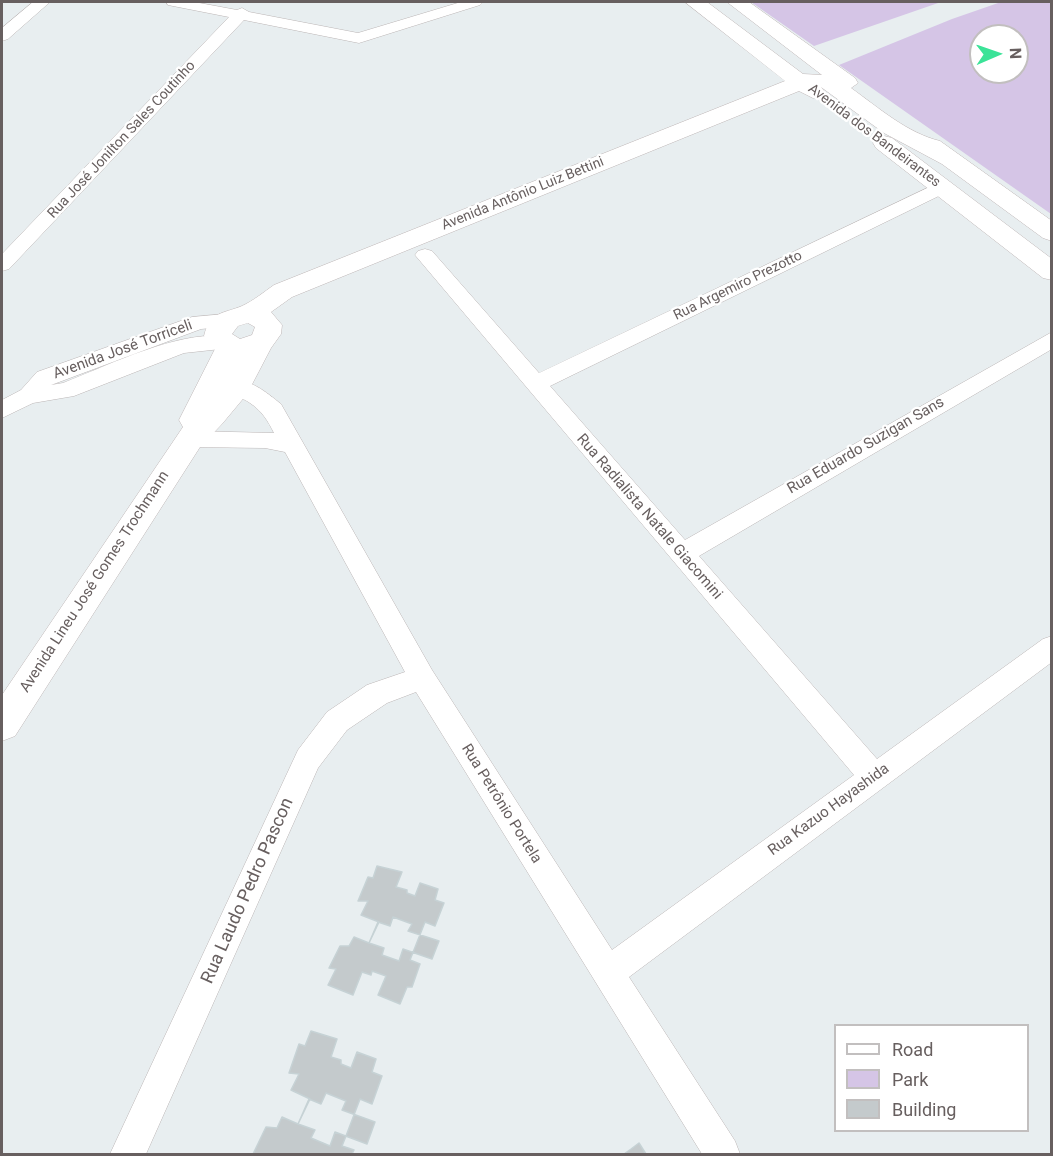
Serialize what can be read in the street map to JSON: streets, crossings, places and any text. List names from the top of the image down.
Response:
{
  "streets": {
    "street": [
      "Avenida dos Bandeirantes",
      "Rua José Jonilton Sales Coutinho",
      "Avenida Antônio Luiz Bettini",
      "Rua Argemiro Prezotto",
      "Avenida José Torriceli",
      "Rua Eduardo Suzigan Sans",
      "Rua Radialista Natale Giacomini",
      "Avenida Lineu José Gomes Trochmann",
      "Rua Petrônio Portela",
      "Rua Kazuo Hayashida",
      "Rua Laudo Pedro Pascon"
    ]
  },
  "crossings": [
    ["Avenida dos Bandeirantes", "Avenida Antônio Luiz Bettini"],
    ["Avenida dos Bandeirantes", "Rua Argemiro Prezotto"],
    ["Avenida Antônio Luiz Bettini", "Avenida José Torriceli"],
    ["Avenida Antônio Luiz Bettini", "Rua Radialista Natale Giacomini"],
    ["Avenida Antônio Luiz Bettini", "Avenida Lineu José Gomes Trochmann"],
    ["Rua Argemiro Prezotto", "Rua Radialista Natale Giacomini"],
    ["Avenida José Torriceli", "Avenida Lineu José Gomes Trochmann"],
    ["Rua Eduardo Suzigan Sans", "Rua Radialista Natale Giacomini"],
    ["Rua Radialista Natale Giacomini", "Rua Kazuo Hayashida"],
    ["Avenida Lineu José Gomes Trochmann", "Rua Petrônio Portela"],
    ["Rua Petrônio Portela", "Rua Kazuo Hayashida"],
    ["Rua Petrônio Portela", "Rua Laudo Pedro Pascon"]
  ],
  "legend": ["Road", "Park", "Building"],
  "north": "right"
}
